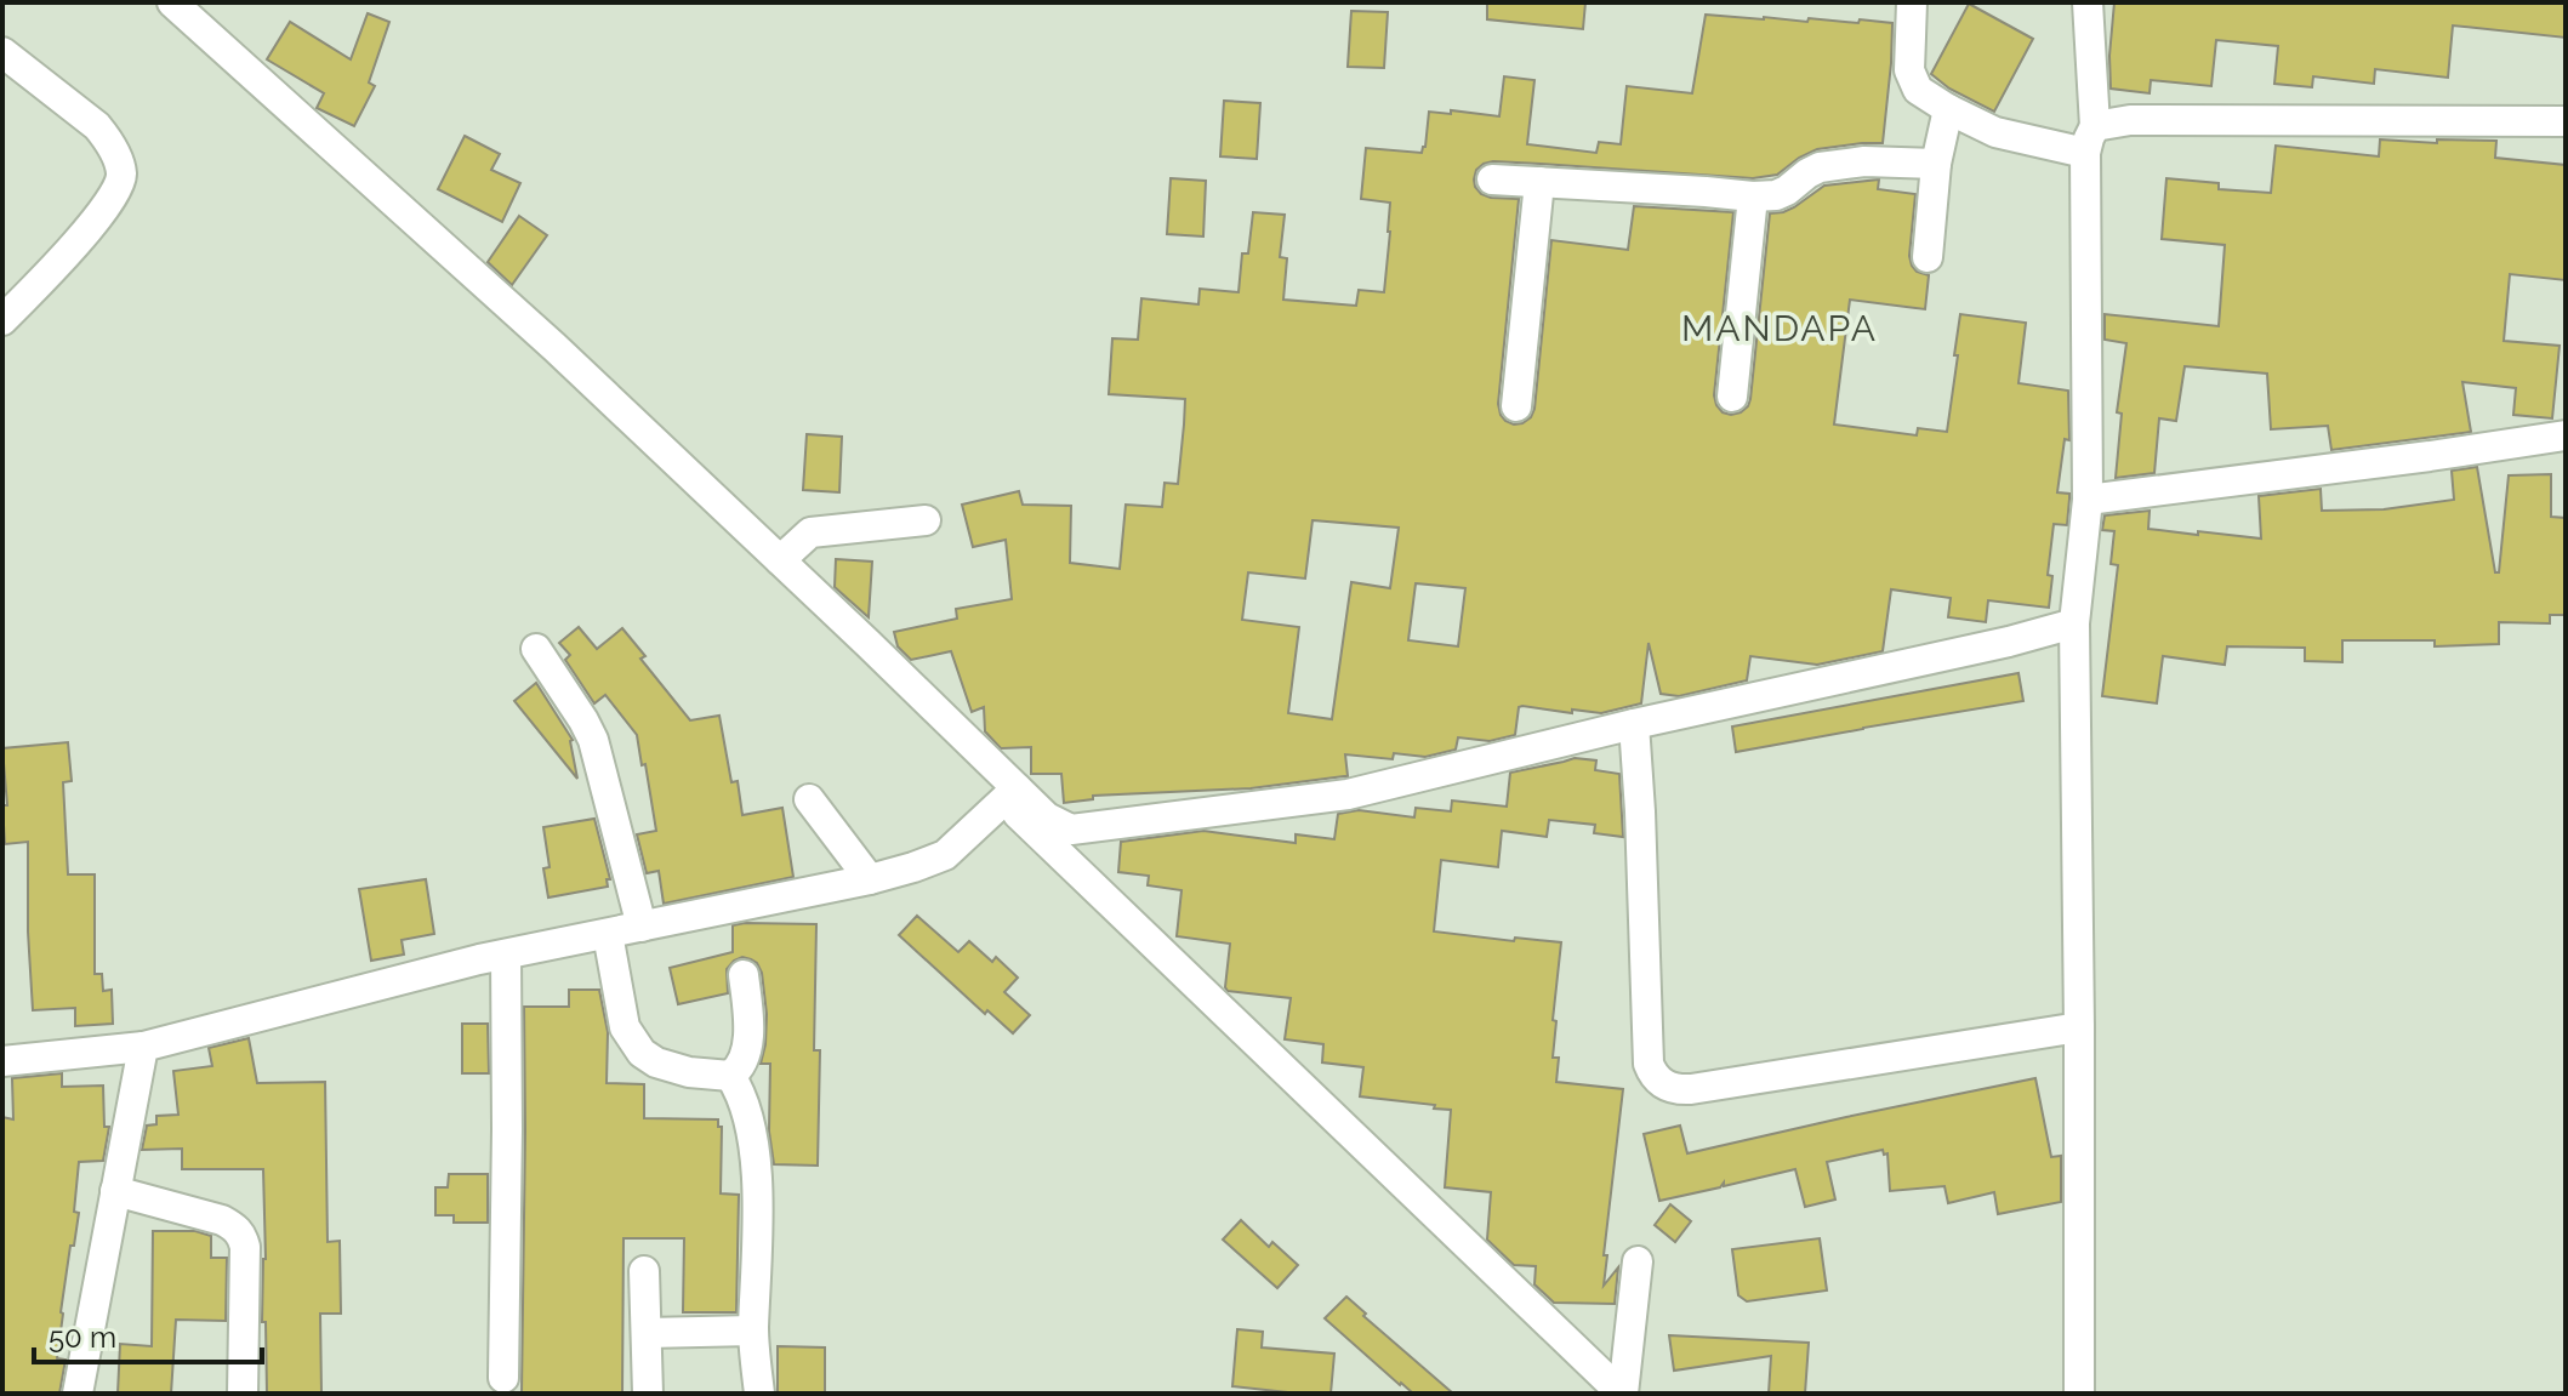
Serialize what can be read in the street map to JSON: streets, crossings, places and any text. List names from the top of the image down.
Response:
{
  "districts": ["MANDAPA"],
  "scale_bar": "50 m"
}
